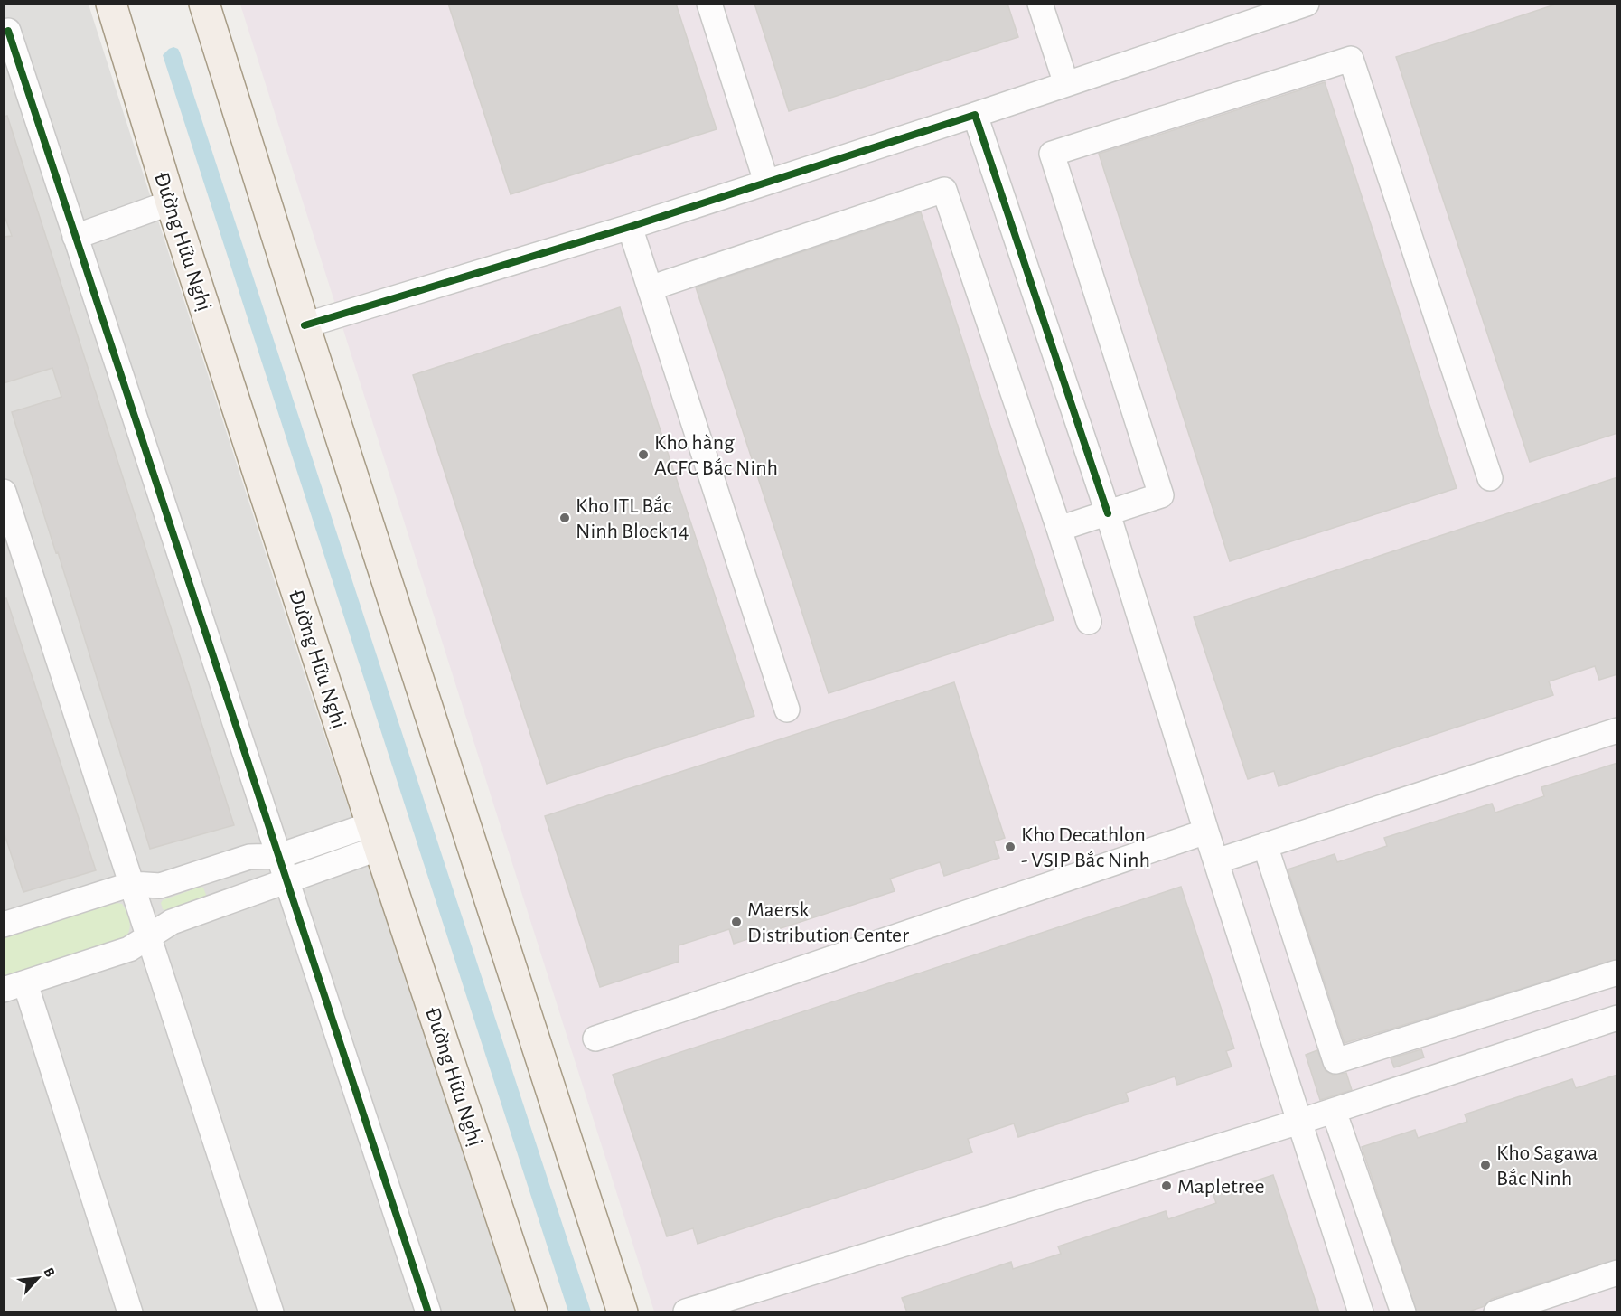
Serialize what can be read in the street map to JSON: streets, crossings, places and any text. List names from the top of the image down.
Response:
{
  "streets": {
    "main road": ["Đường Hữu Nghị"]
  },
  "places": [
    "Kho hàng ACFC Bắc Ninh",
    "Kho ITL Bắc Ninh Block 14",
    "Kho Decathlon - VSIP Bắc Ninh",
    "Maersk Distribution Center",
    "Kho Sagawa Bắc Ninh",
    "Mapletree"
  ],
  "north": "top right"
}
